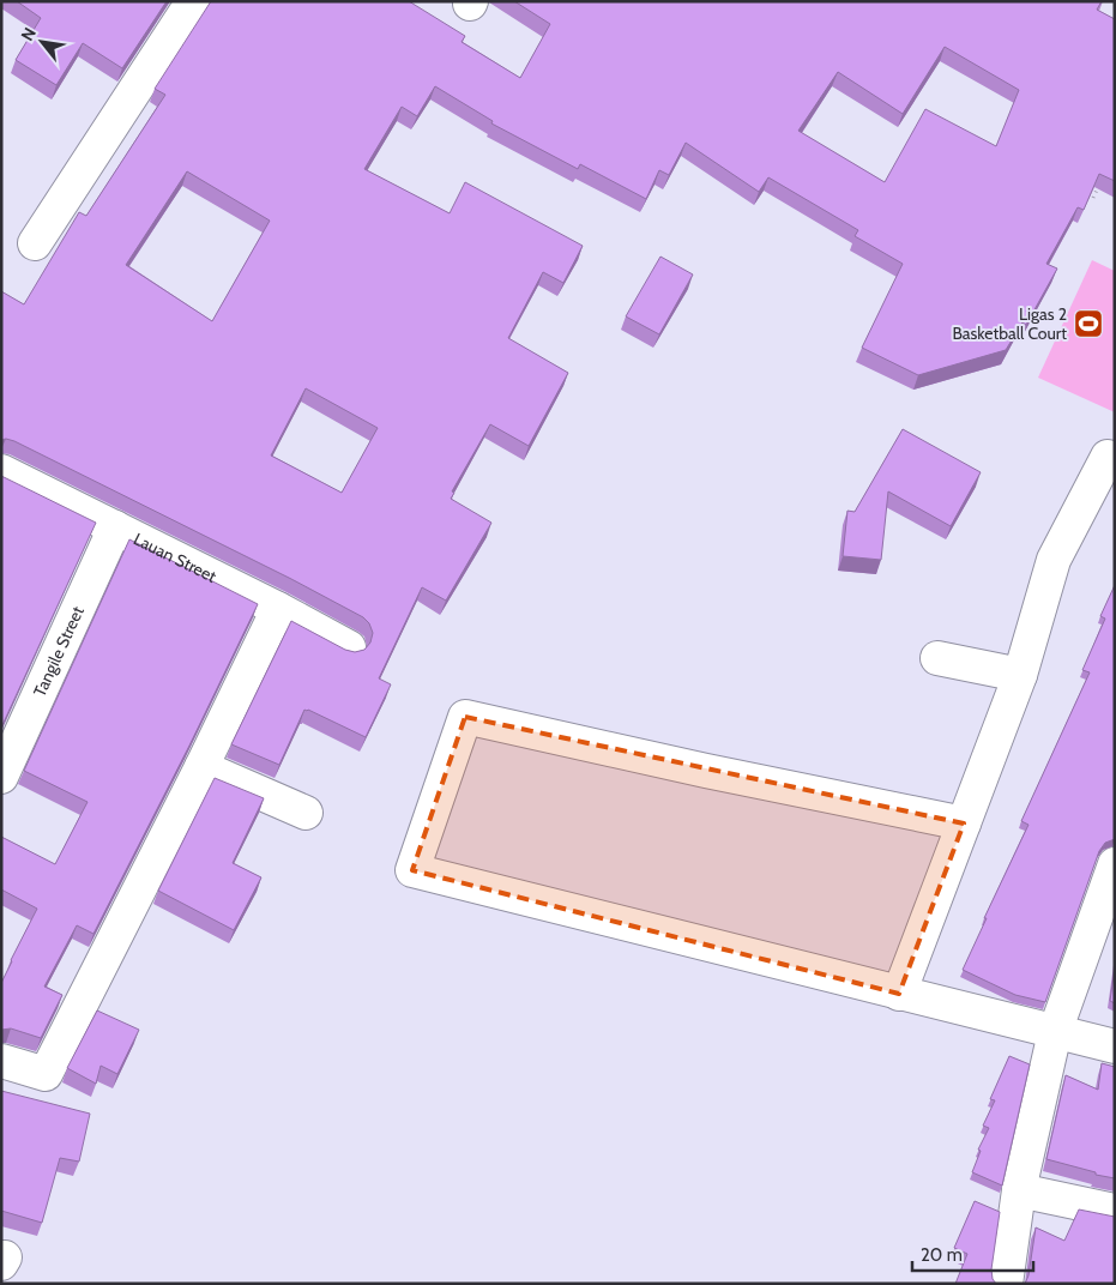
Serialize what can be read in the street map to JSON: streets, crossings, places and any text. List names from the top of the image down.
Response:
{
  "streets": {
    "street": ["Lauan Street", "Tangile Street"]
  },
  "crossings": [
    ["Lauan Street", "Tangile Street"]
  ],
  "places": {
    "sports": ["Ligas 2 Basketball Court"]
  },
  "scale_bar": "20 m",
  "north": "top left"
}
